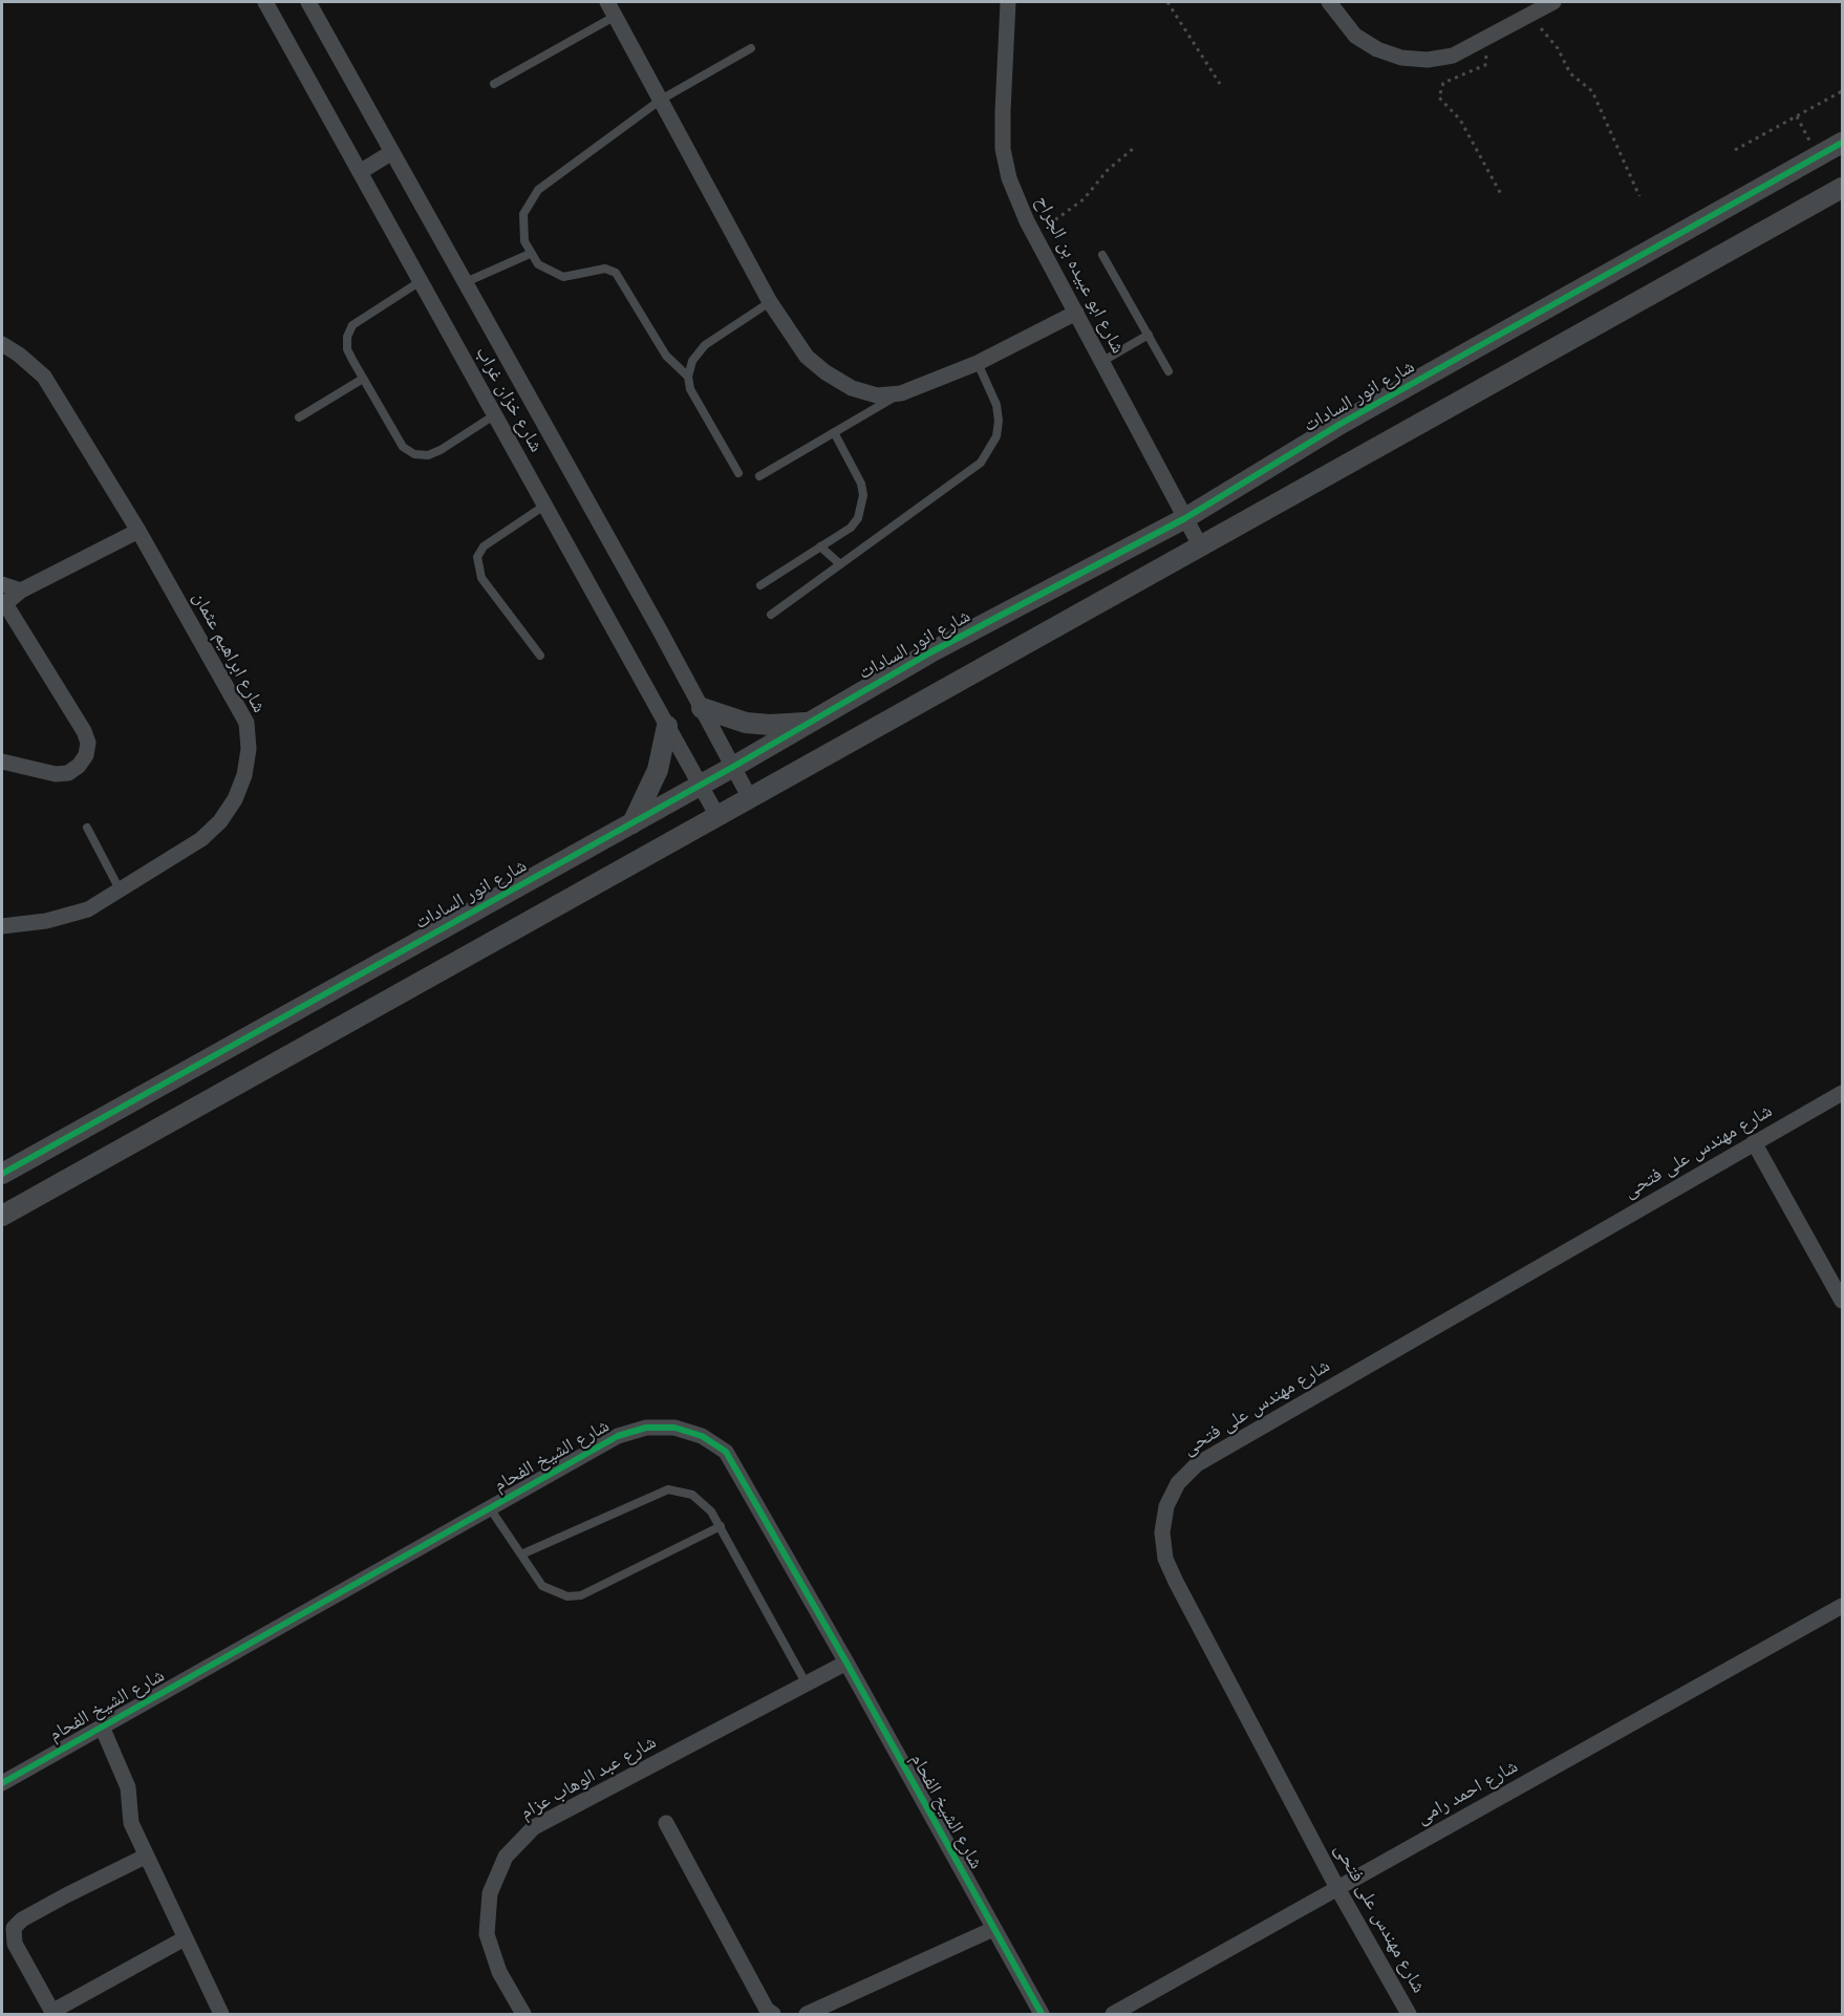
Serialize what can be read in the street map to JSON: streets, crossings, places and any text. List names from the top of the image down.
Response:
{
  "streets": {
    "street": [
      "شارع ابو عبيده بن الجراح",
      "شارع انور السادات",
      "شارع خزان غراب",
      "شارع ابراهيم عثمان",
      "شارع مهندس على فتحى",
      "شارع الشيخ الفحام",
      "شارع عبد الوهاب عزام",
      "شارع احمد رامى"
    ]
  },
  "crossings": [
    ["شارع ابو عبيده بن الجراح", "شارع انور السادات"],
    ["شارع انور السادات", "شارع خزان غراب"],
    ["شارع مهندس على فتحى", "شارع احمد رامى"],
    ["شارع الشيخ الفحام", "شارع عبد الوهاب عزام"]
  ]
}
